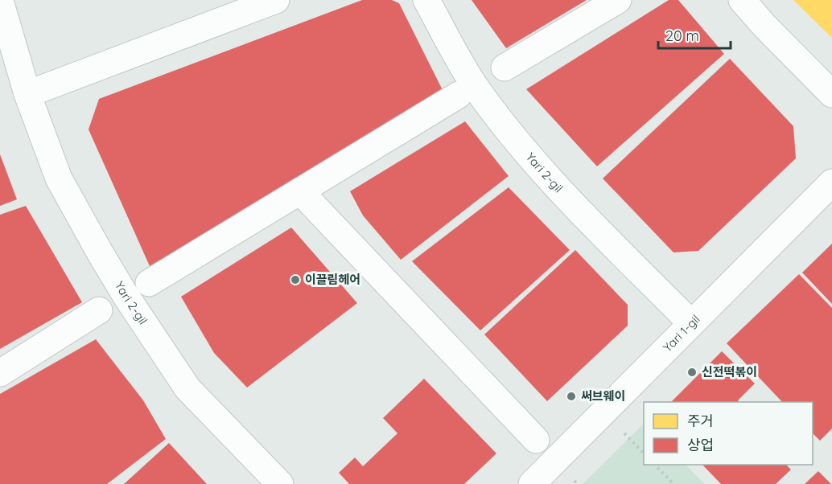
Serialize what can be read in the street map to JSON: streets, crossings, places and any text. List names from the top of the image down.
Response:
{
  "streets": {
    "street": ["Yari 2-gil", "Yari 1-gil"]
  },
  "crossings": [
    ["Yari 2-gil", "Yari 1-gil"]
  ],
  "places": ["이끌림헤어", "신전떡볶이", "써브웨이"],
  "legend": ["주거", "상업"],
  "scale_bar": "20 m"
}
